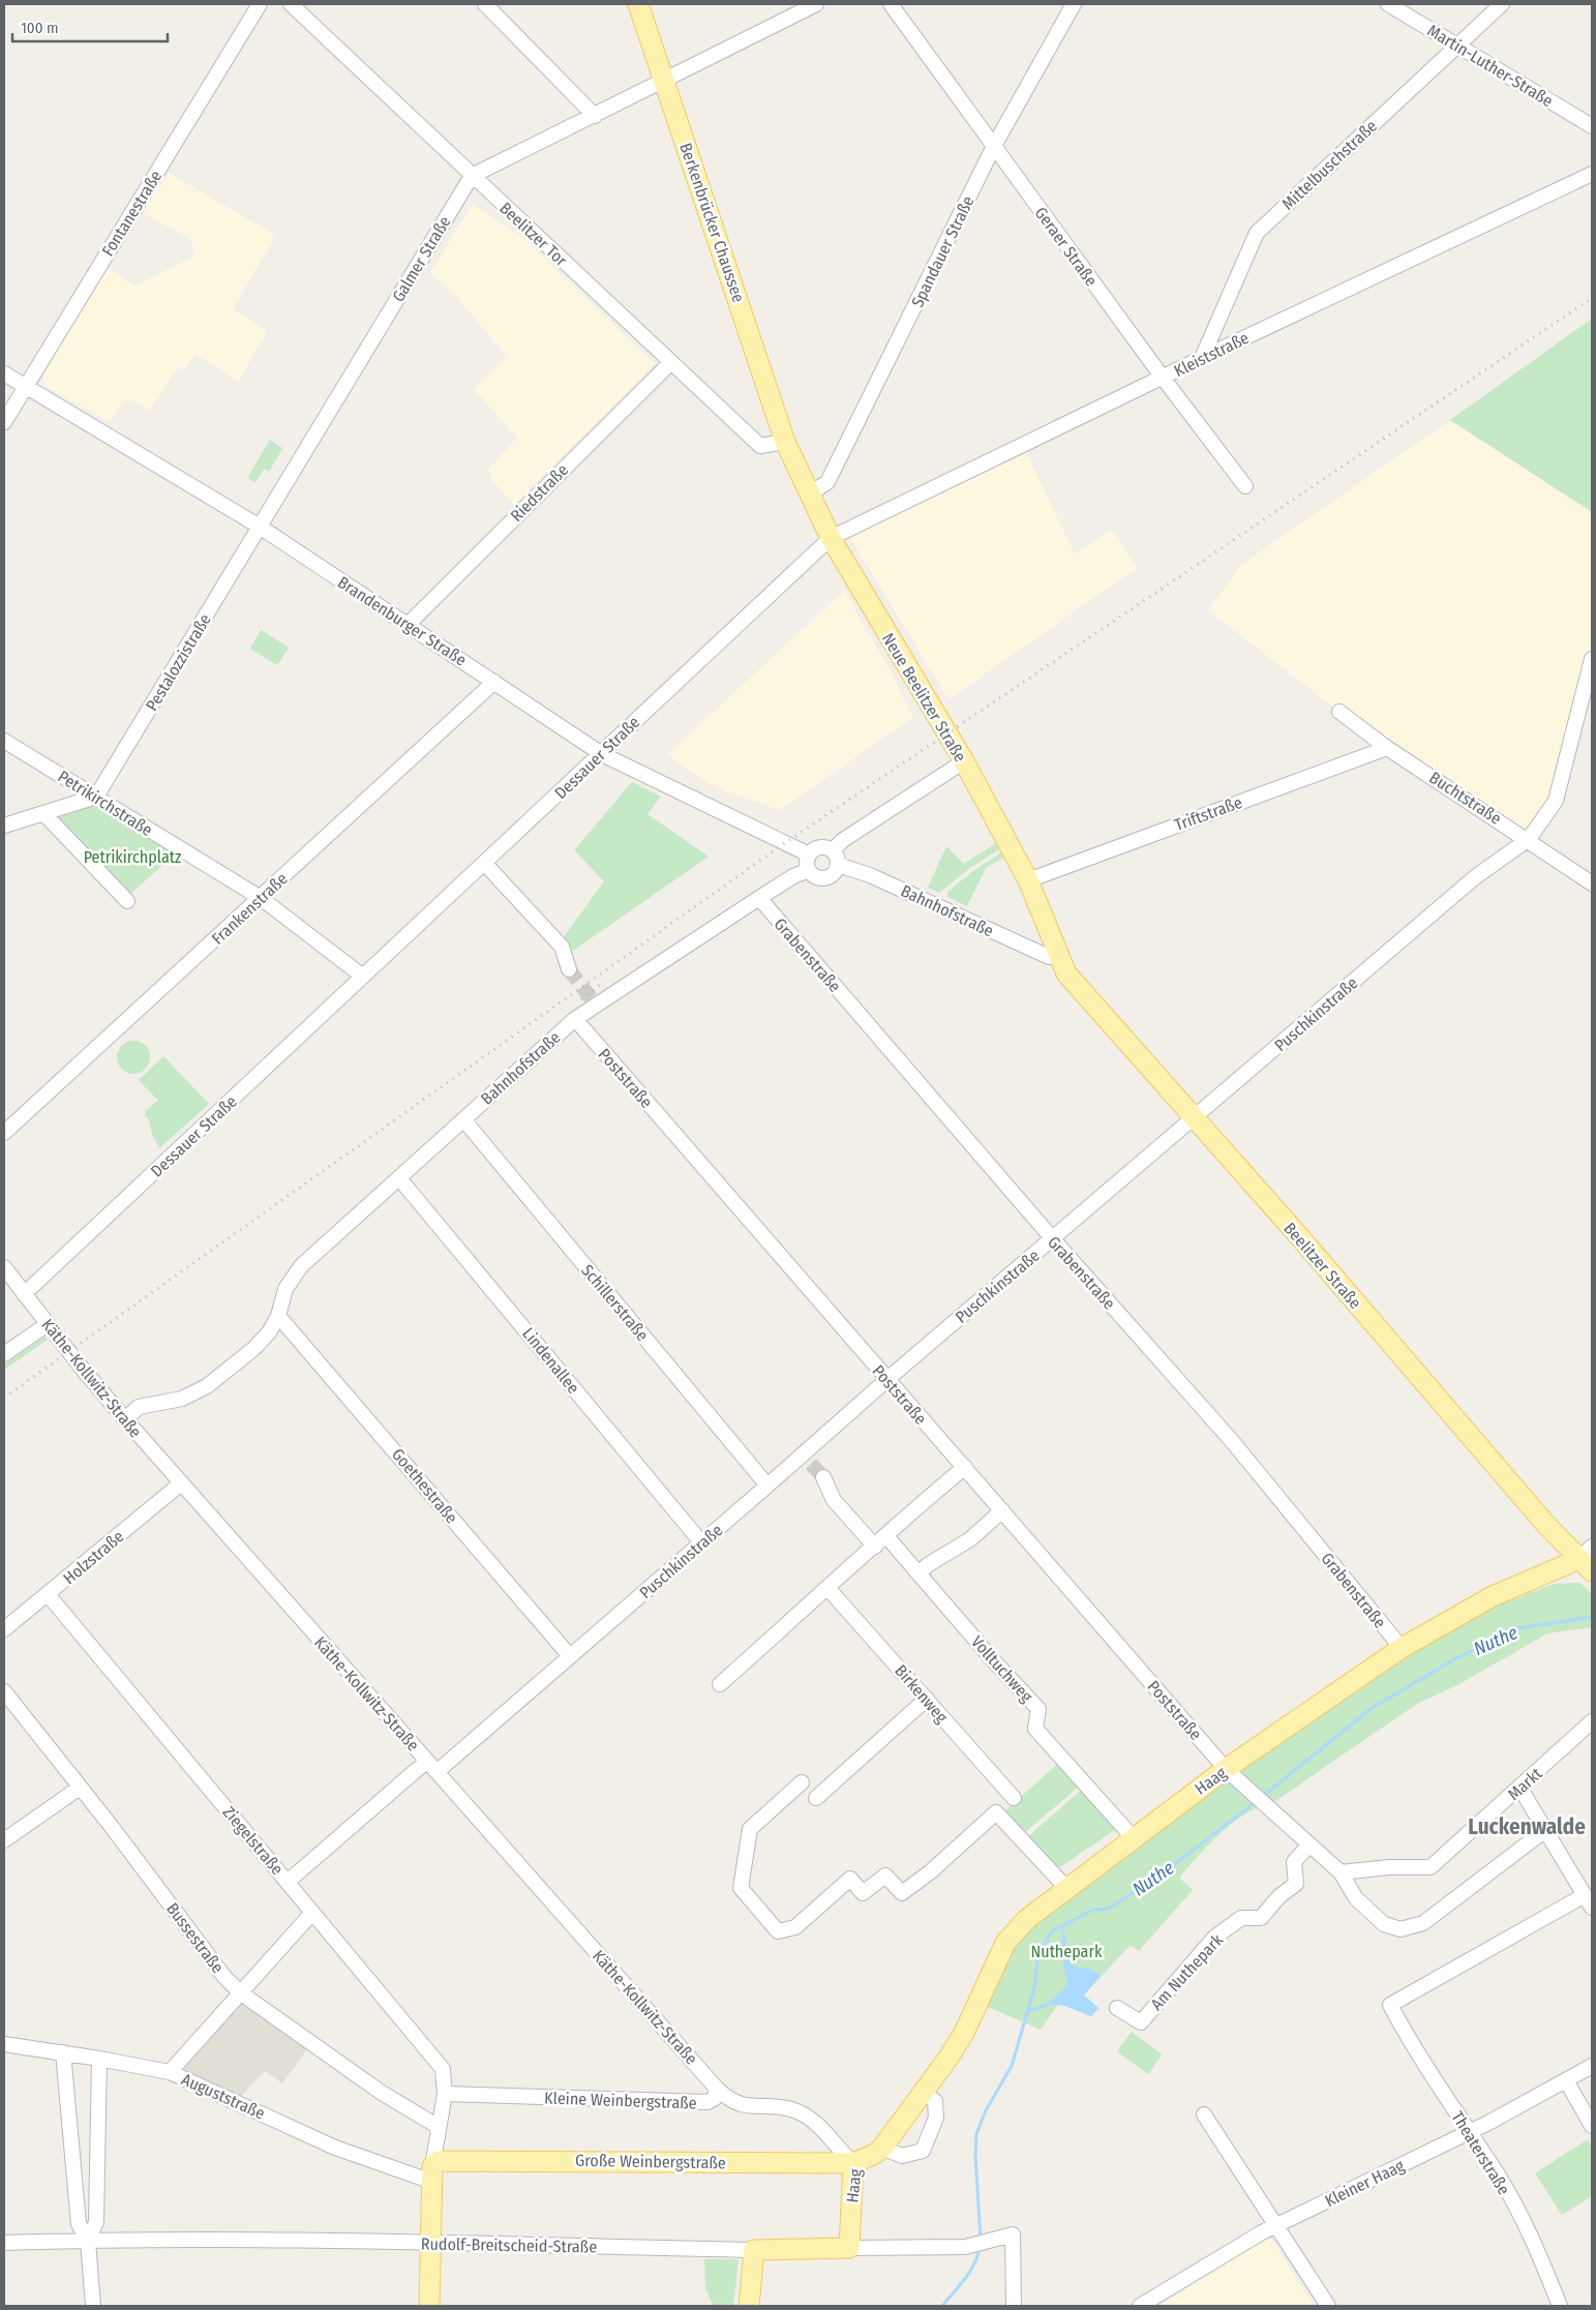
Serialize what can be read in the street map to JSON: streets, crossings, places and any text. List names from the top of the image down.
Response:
{
  "streets": {
    "main road": [
      "Berkenbrücker Chaussee",
      "Neue Beelitzer Straße",
      "Beelitzer Straße",
      "Haag",
      "Große Weinbergstraße",
      "Rudolf-Breitscheid-Straße"
    ],
    "street": [
      "Martin-Luther-Straße",
      "Mittelbuschstraße",
      "Fontanestraße",
      "Beelitzer Tor",
      "Geraer Straße",
      "Spandauer Straße",
      "Galmer Straße",
      "Kleiststraße",
      "Riedstraße",
      "Brandenburger Straße",
      "Pestalozzistraße",
      "Dessauer Straße",
      "Buchtstraße",
      "Petrikirchstraße",
      "Triftstraße",
      "Frankenstraße",
      "Bahnhofstraße",
      "Grabenstraße",
      "Puschkinstraße",
      "Poststraße",
      "Schillerstraße",
      "Lindenallee",
      "Käthe-Kollwitz-Straße",
      "Goethestraße",
      "Holzstraße",
      "Volltuchweg",
      "Birkenweg",
      "Markt",
      "Ziegelstraße",
      "Bussestraße",
      "Am Nuthepark",
      "Auguststraße",
      "Kleine Weinbergstraße",
      "Theaterstraße",
      "Kleiner Haag"
    ]
  },
  "crossings": [
    ["Martin-Luther-Straße", "Mittelbuschstraße"],
    ["Mittelbuschstraße", "Kleiststraße"],
    ["Fontanestraße", "Brandenburger Straße"],
    ["Berkenbrücker Chaussee", "Beelitzer Tor"],
    ["Berkenbrücker Chaussee", "Neue Beelitzer Straße"],
    ["Beelitzer Tor", "Galmer Straße"],
    ["Beelitzer Tor", "Riedstraße"],
    ["Beelitzer Tor", "Neue Beelitzer Straße"],
    ["Geraer Straße", "Spandauer Straße"],
    ["Geraer Straße", "Kleiststraße"],
    ["Spandauer Straße", "Neue Beelitzer Straße"],
    ["Galmer Straße", "Brandenburger Straße"],
    ["Galmer Straße", "Pestalozzistraße"],
    ["Kleiststraße", "Neue Beelitzer Straße"],
    ["Kleiststraße", "Dessauer Straße"],
    ["Riedstraße", "Brandenburger Straße"],
    ["Brandenburger Straße", "Pestalozzistraße"],
    ["Brandenburger Straße", "Dessauer Straße"],
    ["Brandenburger Straße", "Frankenstraße"],
    ["Brandenburger Straße", "Bahnhofstraße"],
    ["Pestalozzistraße", "Petrikirchstraße"],
    ["Neue Beelitzer Straße", "Dessauer Straße"],
    ["Neue Beelitzer Straße", "Triftstraße"],
    ["Neue Beelitzer Straße", "Bahnhofstraße"],
    ["Neue Beelitzer Straße", "Beelitzer Straße"],
    ["Dessauer Straße", "Käthe-Kollwitz-Straße"],
    ["Buchtstraße", "Triftstraße"],
    ["Buchtstraße", "Puschkinstraße"],
    ["Petrikirchstraße", "Frankenstraße"],
    ["Bahnhofstraße", "Grabenstraße"],
    ["Bahnhofstraße", "Poststraße"],
    ["Bahnhofstraße", "Beelitzer Straße"],
    ["Bahnhofstraße", "Schillerstraße"],
    ["Bahnhofstraße", "Lindenallee"],
    ["Bahnhofstraße", "Käthe-Kollwitz-Straße"],
    ["Bahnhofstraße", "Goethestraße"],
    ["Grabenstraße", "Puschkinstraße"],
    ["Grabenstraße", "Haag"],
    ["Puschkinstraße", "Poststraße"],
    ["Puschkinstraße", "Beelitzer Straße"],
    ["Puschkinstraße", "Schillerstraße"],
    ["Puschkinstraße", "Lindenallee"],
    ["Puschkinstraße", "Käthe-Kollwitz-Straße"],
    ["Puschkinstraße", "Goethestraße"],
    ["Puschkinstraße", "Ziegelstraße"],
    ["Poststraße", "Haag"],
    ["Beelitzer Straße", "Haag"],
    ["Käthe-Kollwitz-Straße", "Holzstraße"],
    ["Käthe-Kollwitz-Straße", "Kleine Weinbergstraße"],
    ["Holzstraße", "Ziegelstraße"],
    ["Volltuchweg", "Haag"],
    ["Haag", "Kleine Weinbergstraße"],
    ["Haag", "Große Weinbergstraße"],
    ["Haag", "Rudolf-Breitscheid-Straße"],
    ["Ziegelstraße", "Bussestraße"],
    ["Ziegelstraße", "Auguststraße"],
    ["Ziegelstraße", "Kleine Weinbergstraße"],
    ["Ziegelstraße", "Große Weinbergstraße"],
    ["Auguststraße", "Große Weinbergstraße"],
    ["Kleine Weinbergstraße", "Große Weinbergstraße"],
    ["Theaterstraße", "Kleiner Haag"]
  ],
  "districts": ["Luckenwalde"],
  "water": ["Nuthe"],
  "parks": ["Petrikirchplatz", "Nuthepark"],
  "scale_bar": "100 m"
}
